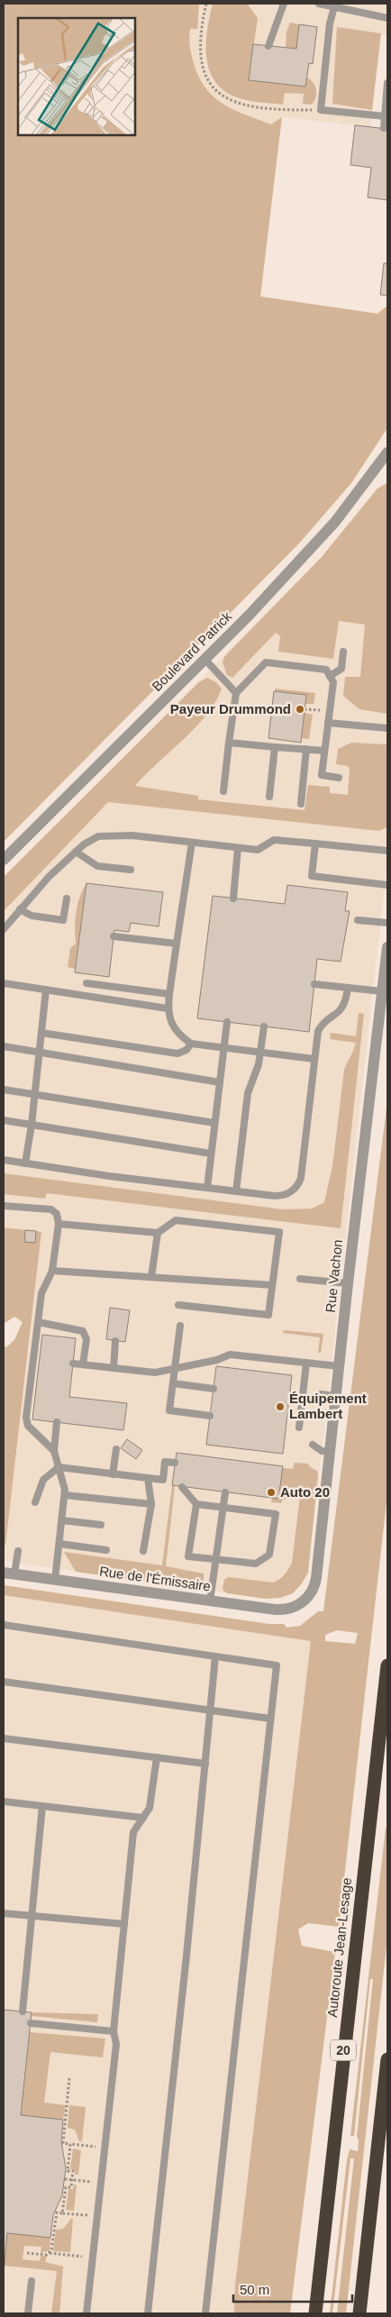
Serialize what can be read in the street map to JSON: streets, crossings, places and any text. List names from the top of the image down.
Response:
{
  "streets": {
    "highway": ["Autoroute Jean-Lesage", "20"],
    "street": ["Boulevard Patrick", "Rue Vachon", "Rue de l'Émissaire"]
  },
  "crossings": [
    ["Rue Vachon", "Rue de l'Émissaire"]
  ],
  "places": ["Payeur Drummond", "Équipement Lambert", "Auto 20"],
  "scale_bar": "50 m"
}
